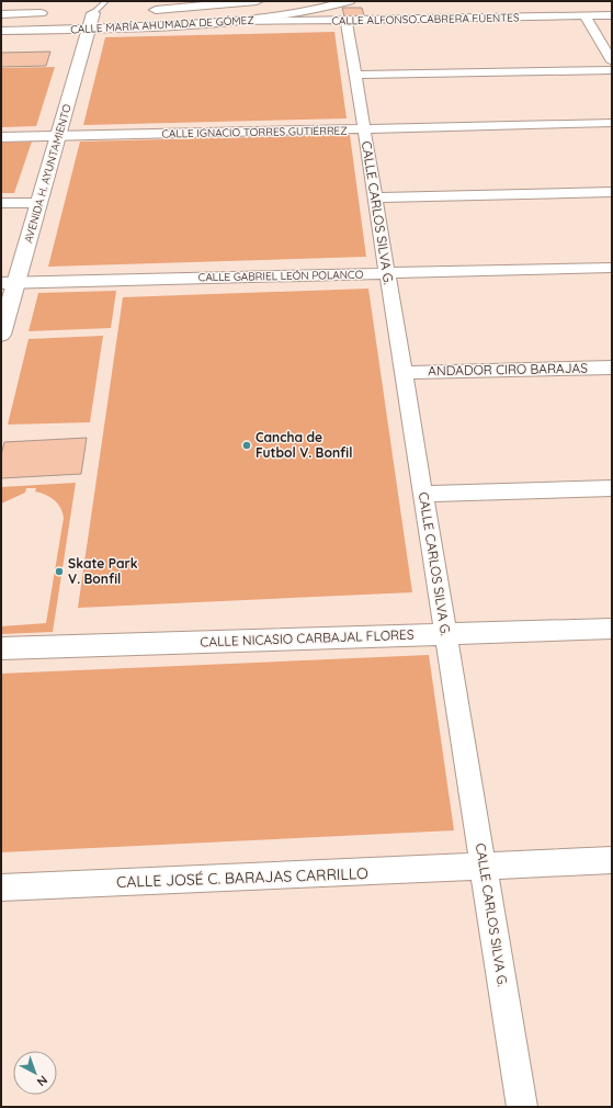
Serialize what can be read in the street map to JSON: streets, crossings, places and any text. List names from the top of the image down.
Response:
{
  "streets": {
    "main road": ["CALLE MARÍA AHUMADA DE GÓMEZ", "AVENIDA H. AYUNTAMIENTO"],
    "street": [
      "CALLE ALFONSO CABRERA FUENTES",
      "CALLE IGNACIO TORRES GUTIÉRREZ",
      "CALLE CARLOS SILVA G.",
      "CALLE GABRIEL LEÓN POLANCO",
      "ANDADOR CIRO BARAJAS",
      "CALLE NICASIO CARBAJAL FLORES",
      "CALLE JOSÉ C. BARAJAS CARRILLO"
    ]
  },
  "crossings": [
    ["CALLE ALFONSO CABRERA FUENTES", "CALLE MARÍA AHUMADA DE GÓMEZ"],
    ["CALLE ALFONSO CABRERA FUENTES", "CALLE CARLOS SILVA G."],
    ["CALLE MARÍA AHUMADA DE GÓMEZ", "AVENIDA H. AYUNTAMIENTO"],
    ["CALLE MARÍA AHUMADA DE GÓMEZ", "CALLE CARLOS SILVA G."],
    ["CALLE IGNACIO TORRES GUTIÉRREZ", "AVENIDA H. AYUNTAMIENTO"],
    ["CALLE IGNACIO TORRES GUTIÉRREZ", "CALLE CARLOS SILVA G."],
    ["AVENIDA H. AYUNTAMIENTO", "CALLE GABRIEL LEÓN POLANCO"],
    ["CALLE CARLOS SILVA G.", "CALLE GABRIEL LEÓN POLANCO"],
    ["CALLE CARLOS SILVA G.", "ANDADOR CIRO BARAJAS"],
    ["CALLE CARLOS SILVA G.", "CALLE NICASIO CARBAJAL FLORES"],
    ["CALLE CARLOS SILVA G.", "CALLE JOSÉ C. BARAJAS CARRILLO"]
  ],
  "places": ["Cancha de Futbol V. Bonfil", "Skate Park V. Bonfil"],
  "north": "bottom right"
}
